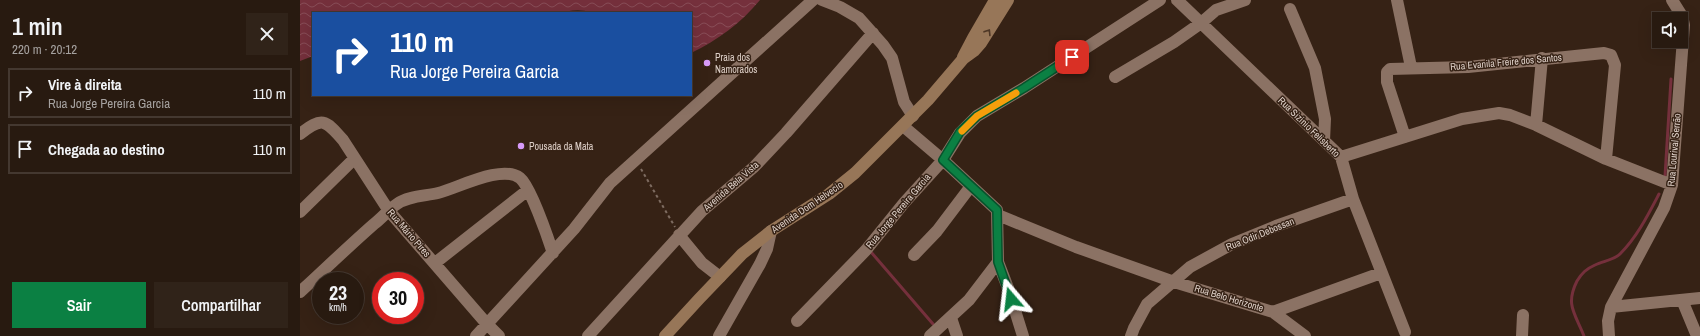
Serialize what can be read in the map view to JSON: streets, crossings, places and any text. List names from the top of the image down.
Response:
{
  "streets": {
    "street": [
      "Rua Evanila Freire dos Santos",
      "Rua Sizinio Felisberto",
      "Rua Lourival Serrão",
      "Avenida Bela Vista",
      "Avenida Dom Helvecio",
      "Rua Jorge Pereira Garcia",
      "Rua Mário Pires",
      "Rua Odir Debossan",
      "Rua Belo Horizonte"
    ]
  },
  "crossings": [
    ["Rua Sizinio Felisberto", "Rua Odir Debossan"],
    ["Rua Sizinio Felisberto", "Rua Belo Horizonte"],
    ["Rua Odir Debossan", "Rua Belo Horizonte"]
  ],
  "places": ["Praia dos Namorados", "Pousada da Mata"],
  "page": {
    "heading": ["1 min", "220 m · 20:12"],
    "turn": ["110 m", "Rua Jorge Pereira Garcia"],
    "list": [
      {
        "name": "Vire à direita",
        "note": "Rua Jorge Pereira Garcia",
        "value": "110 m"
      },
      {
        "name": "Chegada ao destino",
        "value": "110 m"
      }
    ],
    "speed": "23 km/h",
    "limit": "30",
    "buttons": ["Sair", "Compartilhar"]
  }
}
